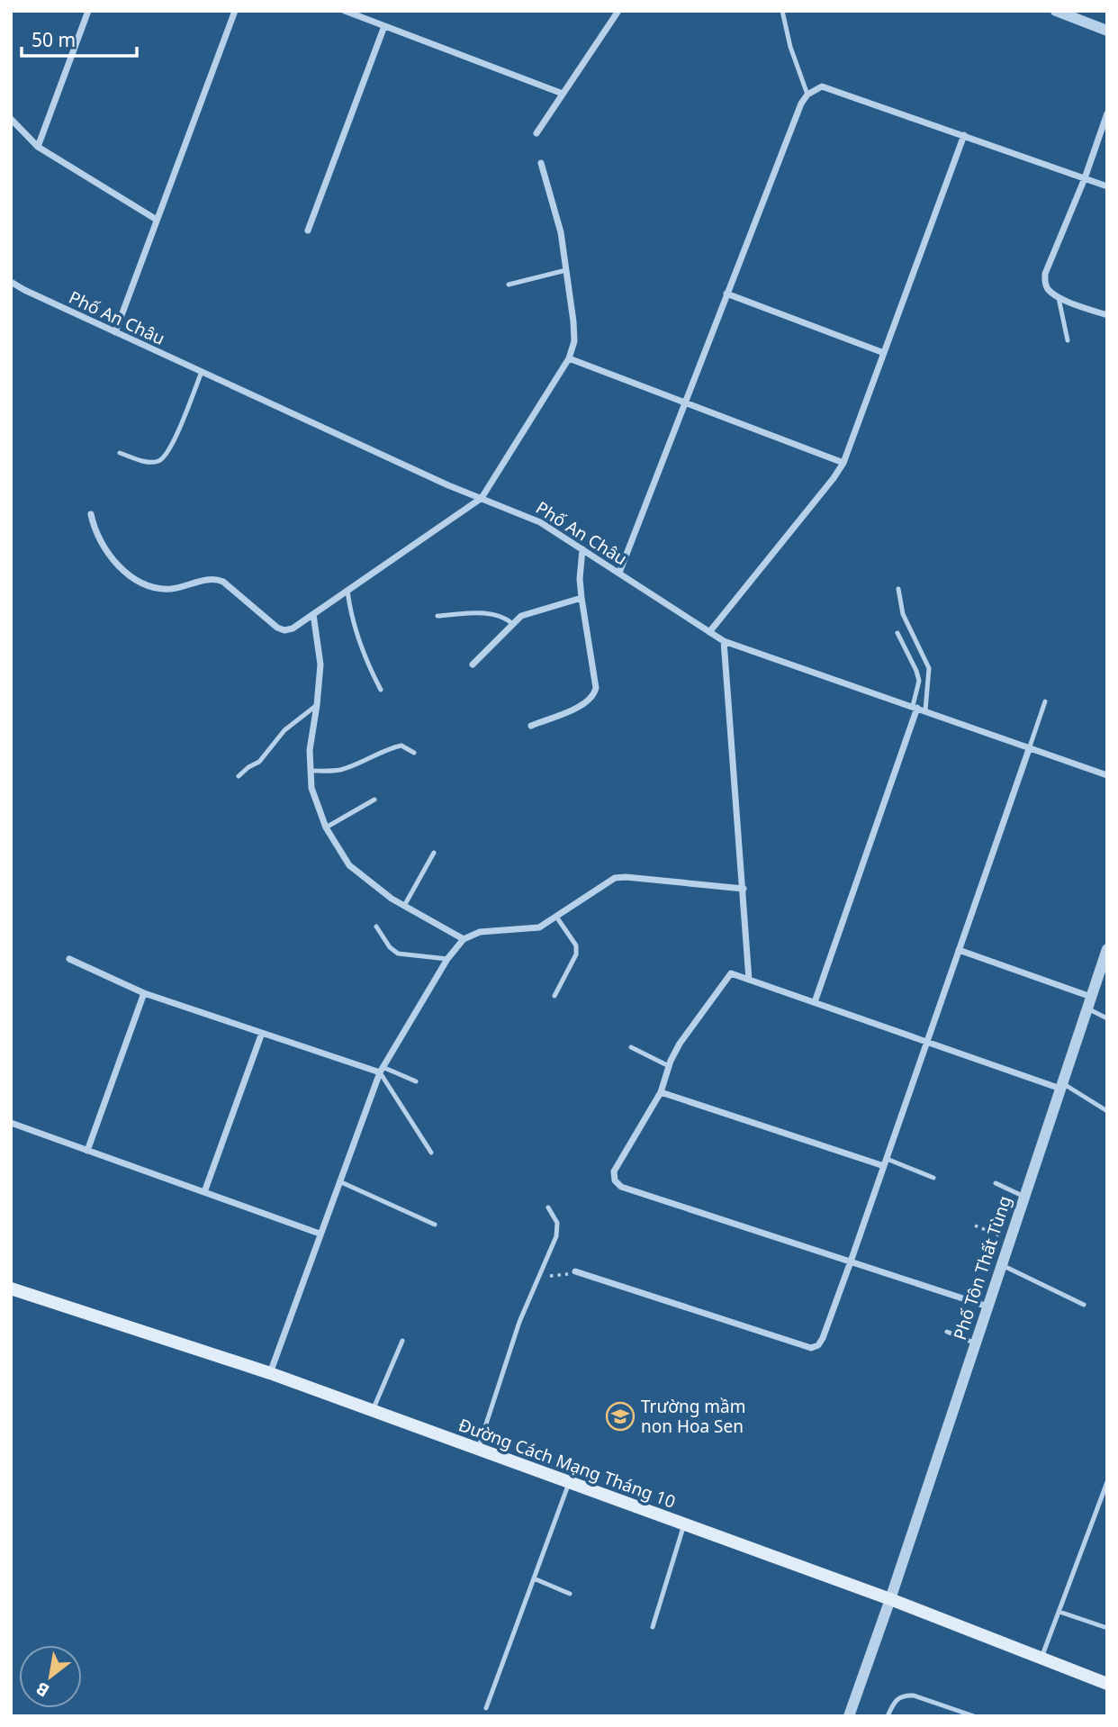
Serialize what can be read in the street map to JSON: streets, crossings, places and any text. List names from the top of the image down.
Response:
{
  "streets": {
    "main road": ["Đường Cách Mạng Tháng 10"],
    "street": ["Phố An Châu", "Phố Tôn Thất Tùng"]
  },
  "crossings": [
    ["Phố Tôn Thất Tùng", "Đường Cách Mạng Tháng 10"]
  ],
  "places": {
    "school or university": ["Trường mầm non Hoa Sen"]
  },
  "scale_bar": "50 m",
  "north": "bottom left"
}
